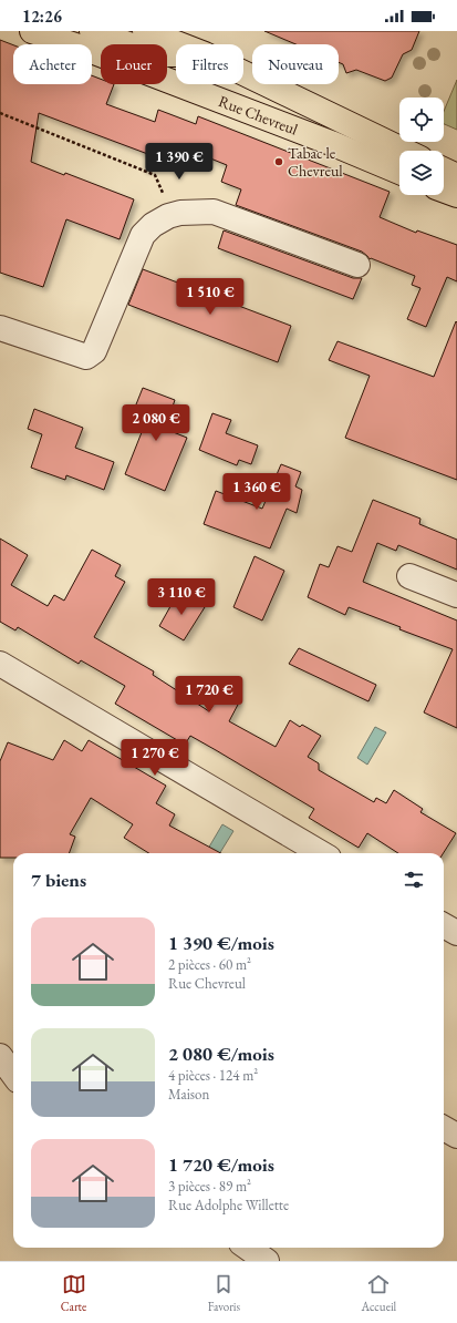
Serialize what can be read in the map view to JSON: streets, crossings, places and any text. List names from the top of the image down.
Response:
{
  "streets": {
    "main road": ["Rue Chevreul"]
  },
  "places": ["Tabac le Chevreul"],
  "page": {
    "status": "12:26",
    "chip": [
      "Acheter",
      "Louer",
      "Filtres",
      "Nouveau"
    ],
    "price": [
      "1 390 €",
      "1 510 €",
      "2 080 €",
      "1 360 €",
      "3 110 €",
      "1 720 €",
      "1 270 €"
    ],
    "heading": "7 biens",
    "list": [
      {
        "name": "1 390 €/mois",
        "note": "2 pièces · 60 m² · Rue Chevreul"
      },
      {
        "name": "2 080 €/mois",
        "note": "4 pièces · 124 m² · Maison"
      },
      {
        "name": "1 720 €/mois",
        "note": "3 pièces · 89 m² · Rue Adolphe Willette"
      }
    ],
    "tabs": ["Carte", "Favoris", "Accueil"]
  }
}
